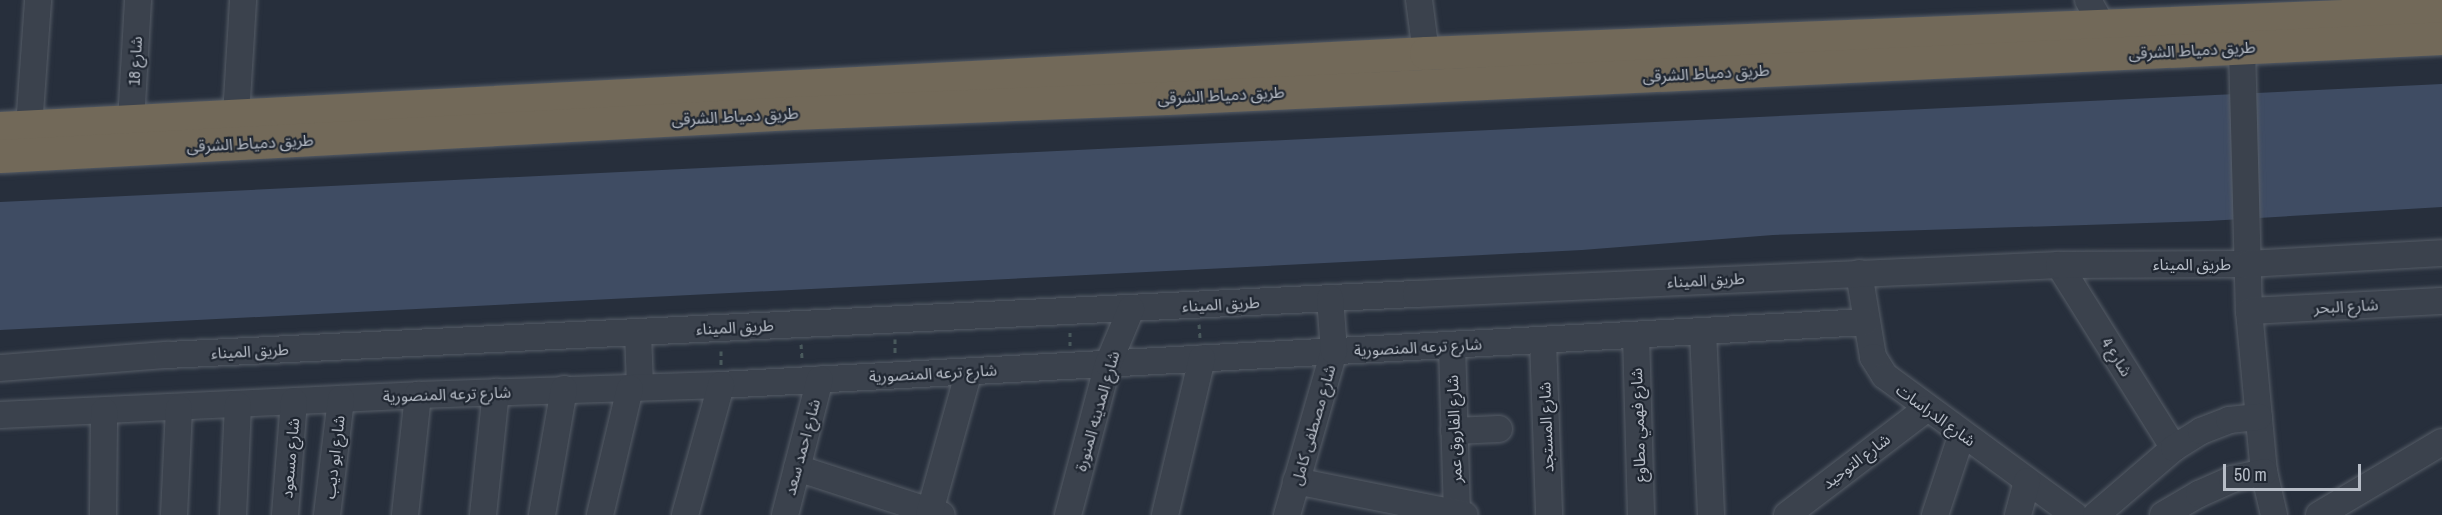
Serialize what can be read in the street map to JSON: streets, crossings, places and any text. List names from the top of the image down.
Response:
{
  "streets": {
    "highway": ["طريق دمياط الشرقى"],
    "street": [
      "شارع 18",
      "طريق الميناء",
      "شارع البحر",
      "شارع ترعه المنصورية",
      "شارع 4",
      "شارع المدينه المنورة",
      "شارع الدراسات",
      "شارع مصطفى كامل",
      "شارع فهمي مطاوع",
      "شارع المستجد",
      "شارع الفاروق عمر",
      "شارع احمد سعد",
      "شارع ابو ديب",
      "شارع مسعود",
      "شارع التوحيد"
    ]
  },
  "crossings": [
    ["طريق دمياط الشرقى", "شارع 18"],
    ["طريق الميناء", "شارع 4"],
    ["طريق الميناء", "شارع المدينه المنورة"],
    ["طريق الميناء", "شارع الدراسات"],
    ["طريق الميناء", "شارع مصطفى كامل"],
    ["شارع ترعه المنصورية", "شارع المدينه المنورة"],
    ["شارع ترعه المنصورية", "شارع الدراسات"],
    ["شارع ترعه المنصورية", "شارع مصطفى كامل"],
    ["شارع ترعه المنصورية", "شارع فهمي مطاوع"],
    ["شارع ترعه المنصورية", "شارع المستجد"],
    ["شارع ترعه المنصورية", "شارع الفاروق عمر"],
    ["شارع ترعه المنصورية", "شارع احمد سعد"],
    ["شارع ترعه المنصورية", "شارع ابو ديب"],
    ["شارع ترعه المنصورية", "شارع مسعود"],
    ["شارع الدراسات", "شارع التوحيد"]
  ],
  "scale_bar": "50 m"
}
